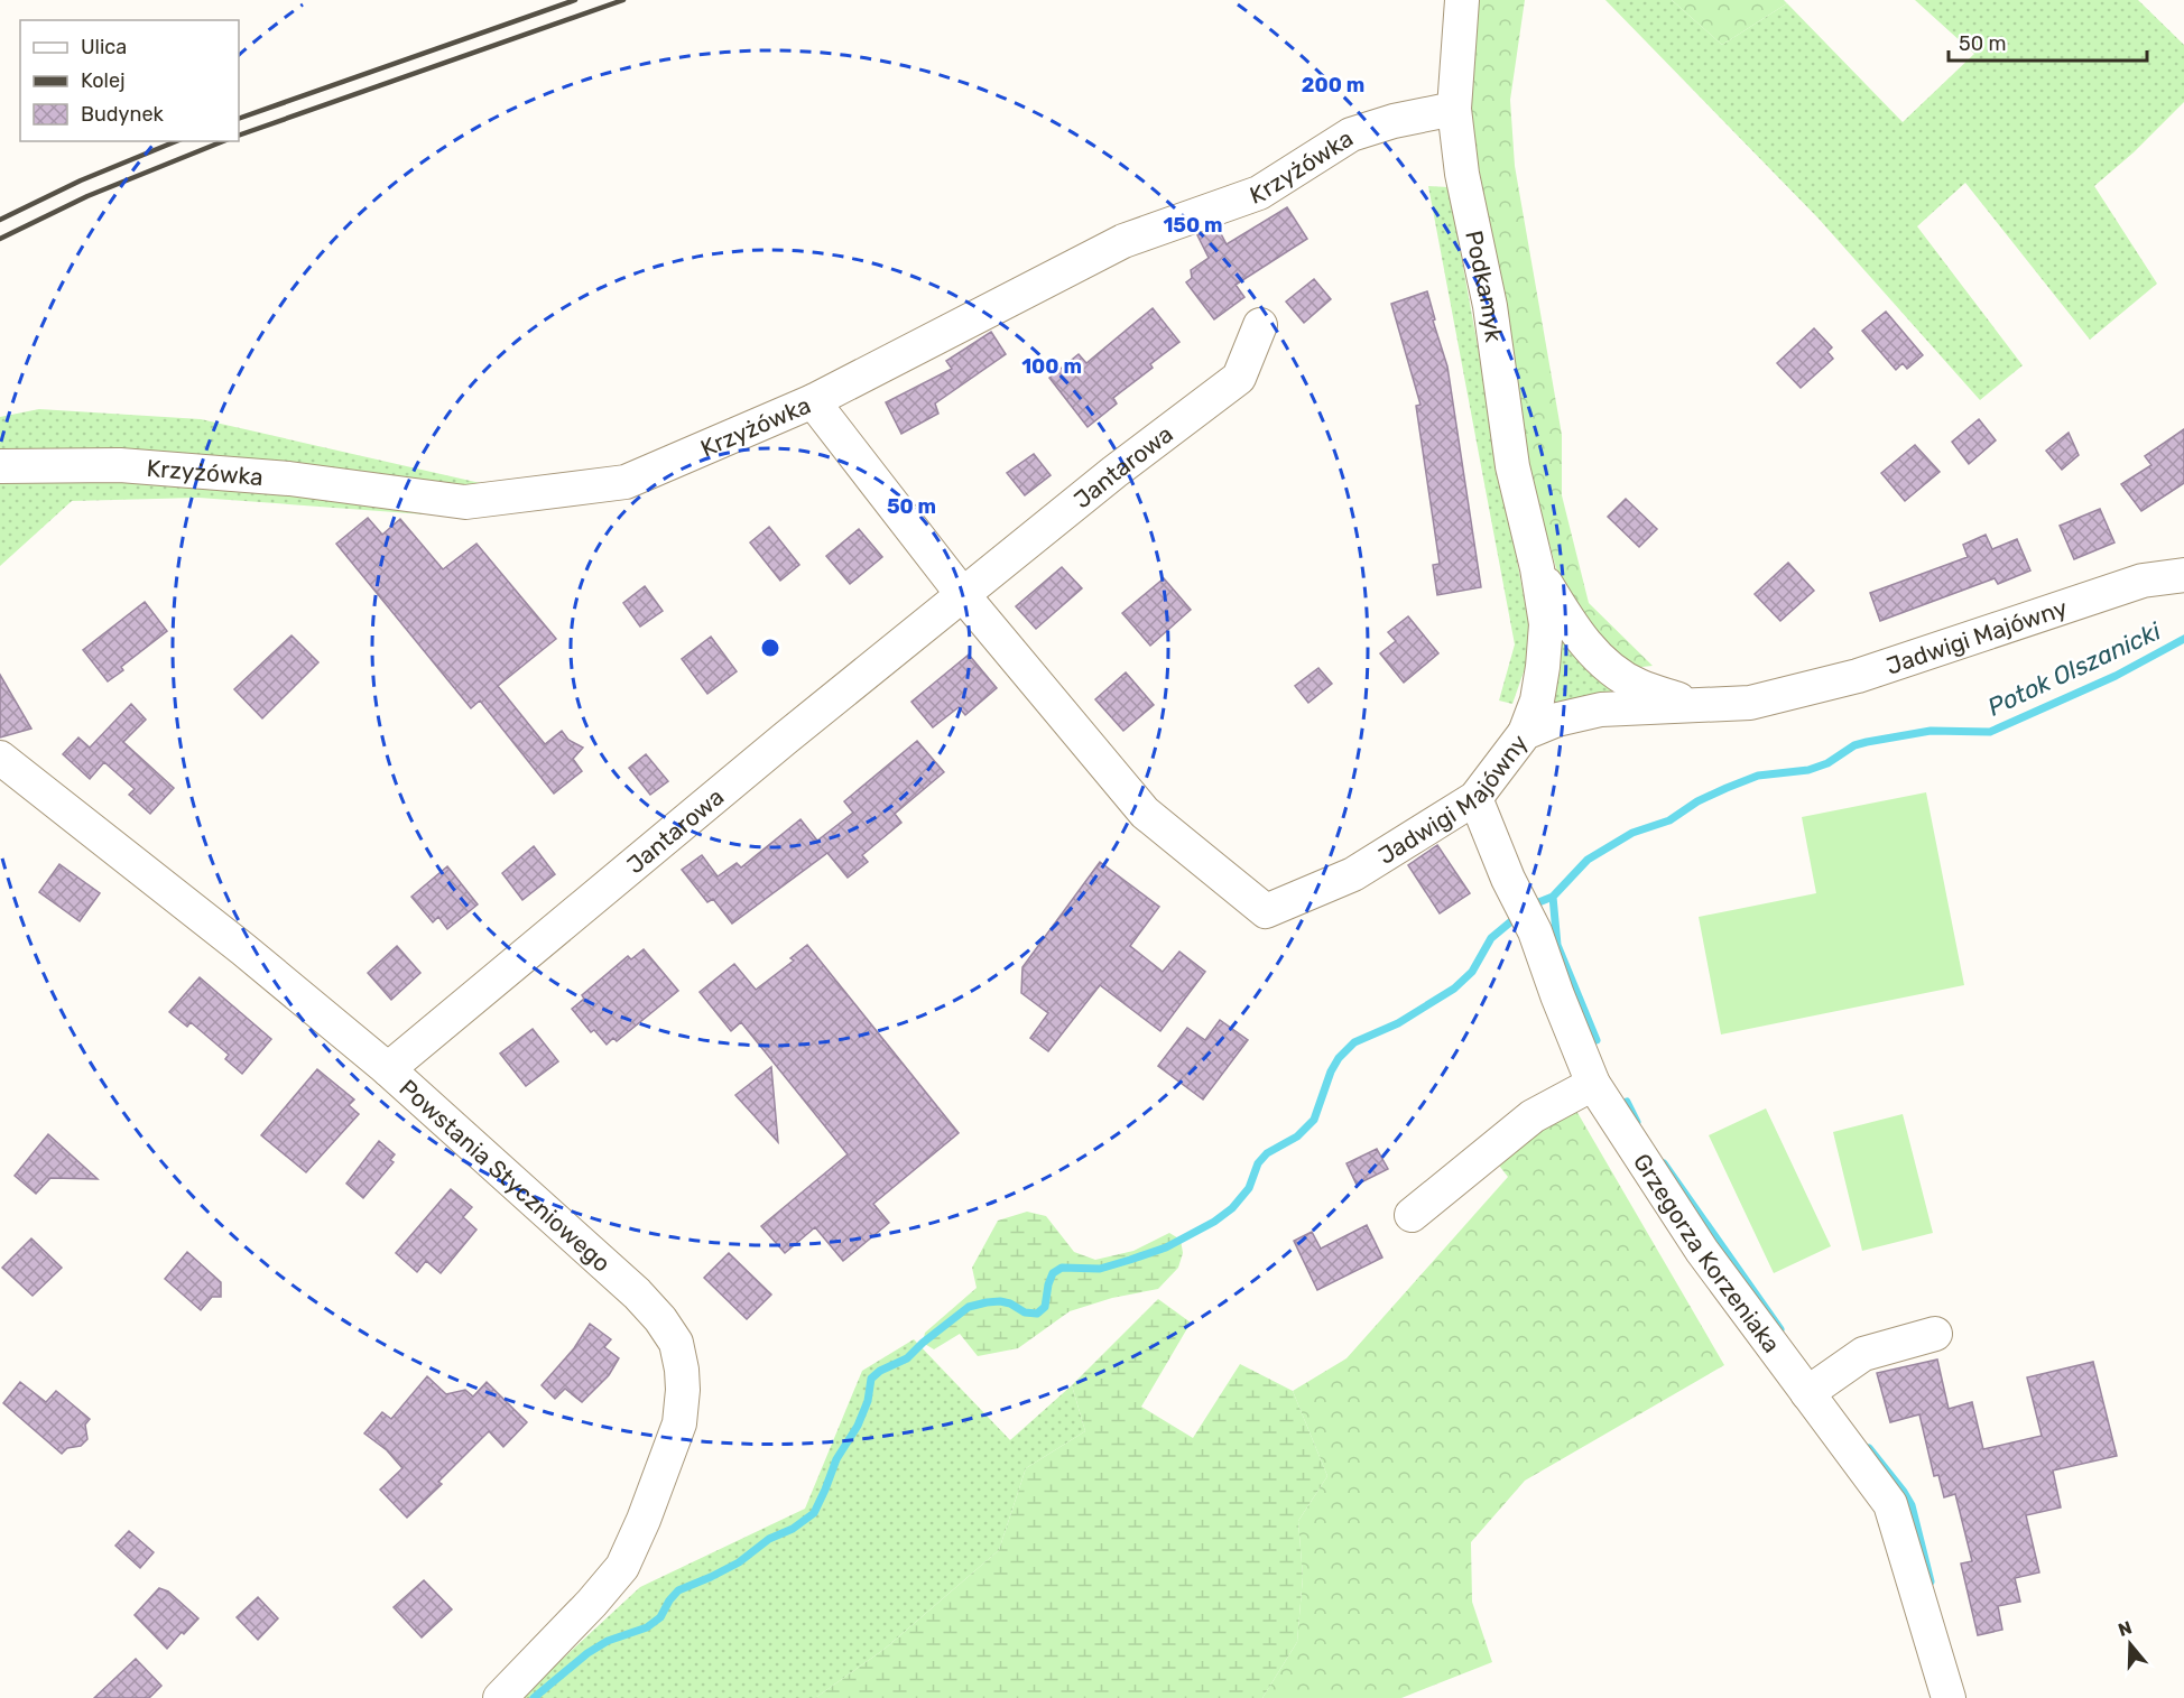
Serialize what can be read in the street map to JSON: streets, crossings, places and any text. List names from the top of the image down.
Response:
{
  "streets": {
    "street": [
      "Krzyżówka",
      "Podkamyk",
      "Jantarowa",
      "Jadwigi Majówny",
      "Powstania Styczniowego",
      "Grzegorza Korzeniaka"
    ]
  },
  "crossings": [
    ["Krzyżówka", "Podkamyk"],
    ["Podkamyk", "Jadwigi Majówny"],
    ["Jantarowa", "Jadwigi Majówny"],
    ["Jantarowa", "Powstania Styczniowego"],
    ["Jadwigi Majówny", "Grzegorza Korzeniaka"]
  ],
  "water": ["Potok Olszanicki"],
  "legend": ["Ulica", "Kolej", "Budynek"],
  "scale_bar": "50 m",
  "north": "top",
  "rings": [
    "200 m",
    "150 m",
    "100 m",
    "50 m"
  ]
}
